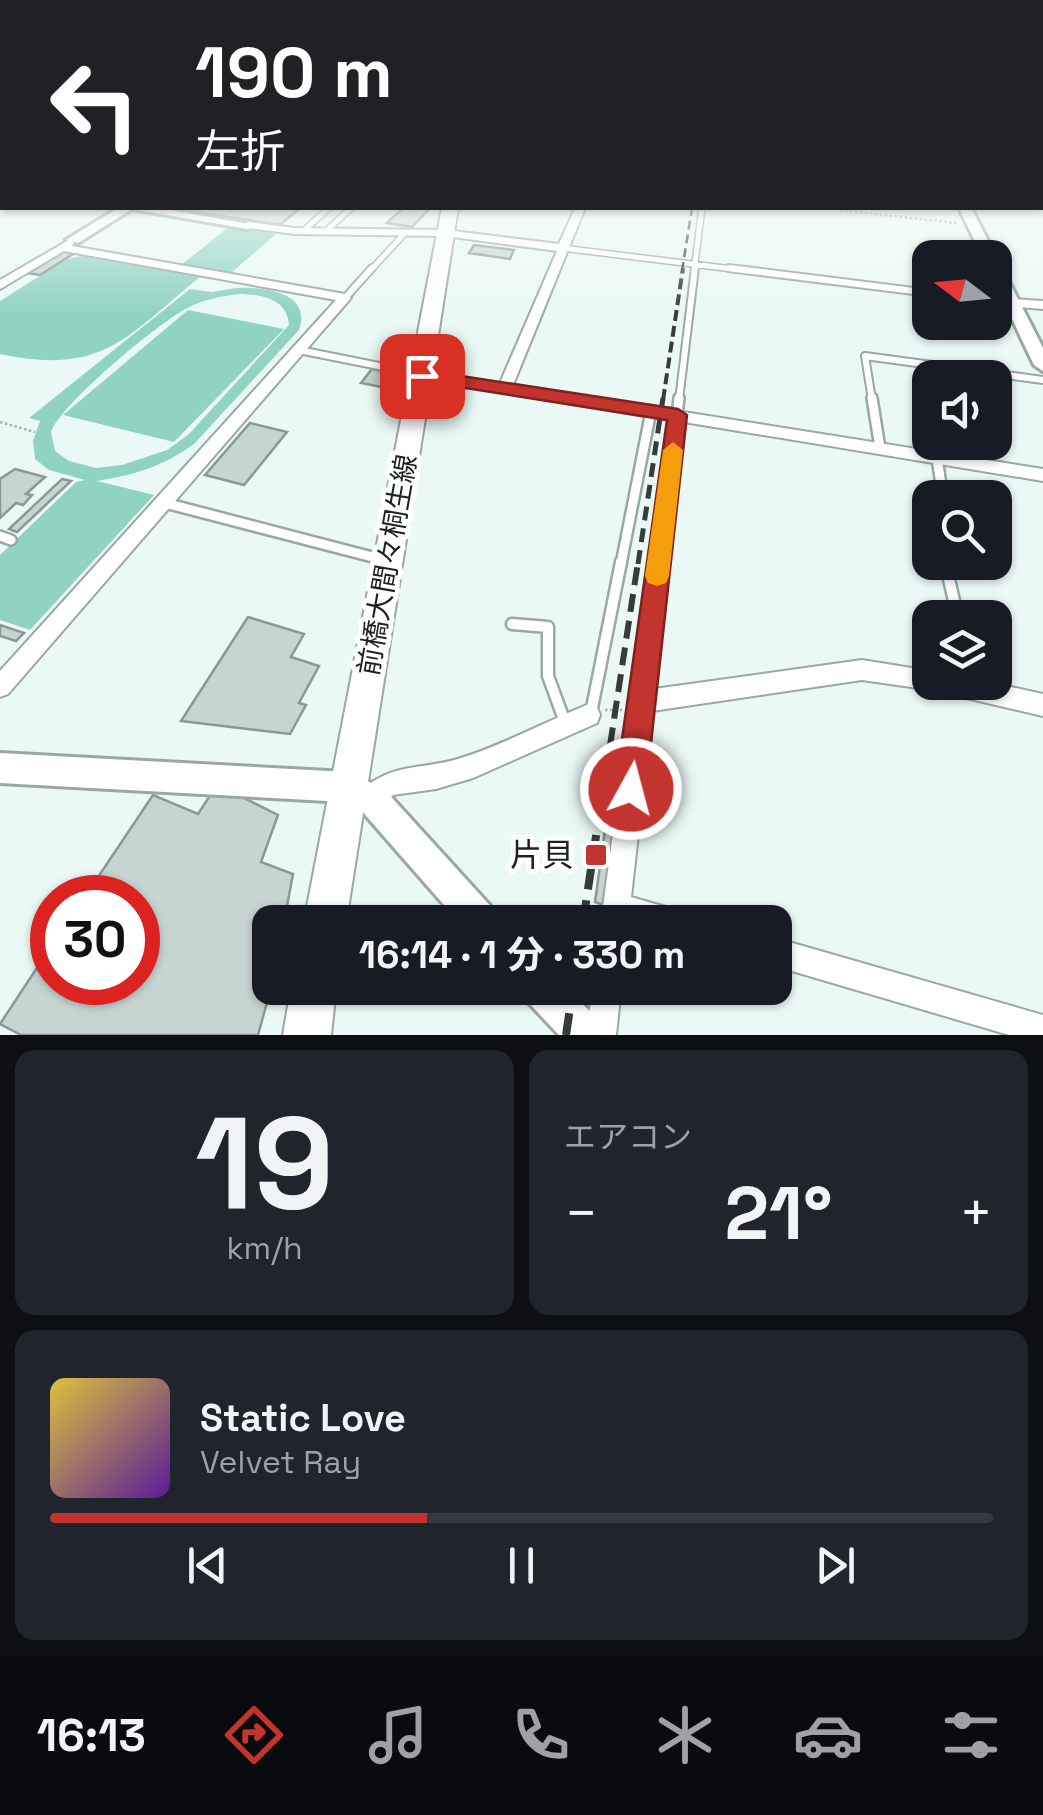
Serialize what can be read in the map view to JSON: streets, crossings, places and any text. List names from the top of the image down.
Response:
{
  "streets": {
    "main road": ["前橋大間々桐生線"]
  },
  "places": {
    "transit": ["片貝"]
  },
  "north": "left",
  "page": {
    "turn": ["190 m", "左折"],
    "limit": "30",
    "trip": "16:14 · 1 分 · 330 m",
    "tile": [
      ["19", "km/h"],
      "エアコン"
    ],
    "heat": ["−", "21°", "+"],
    "song": ["Static Love", "Velvet Ray"],
    "tabs": "16:13"
  }
}
